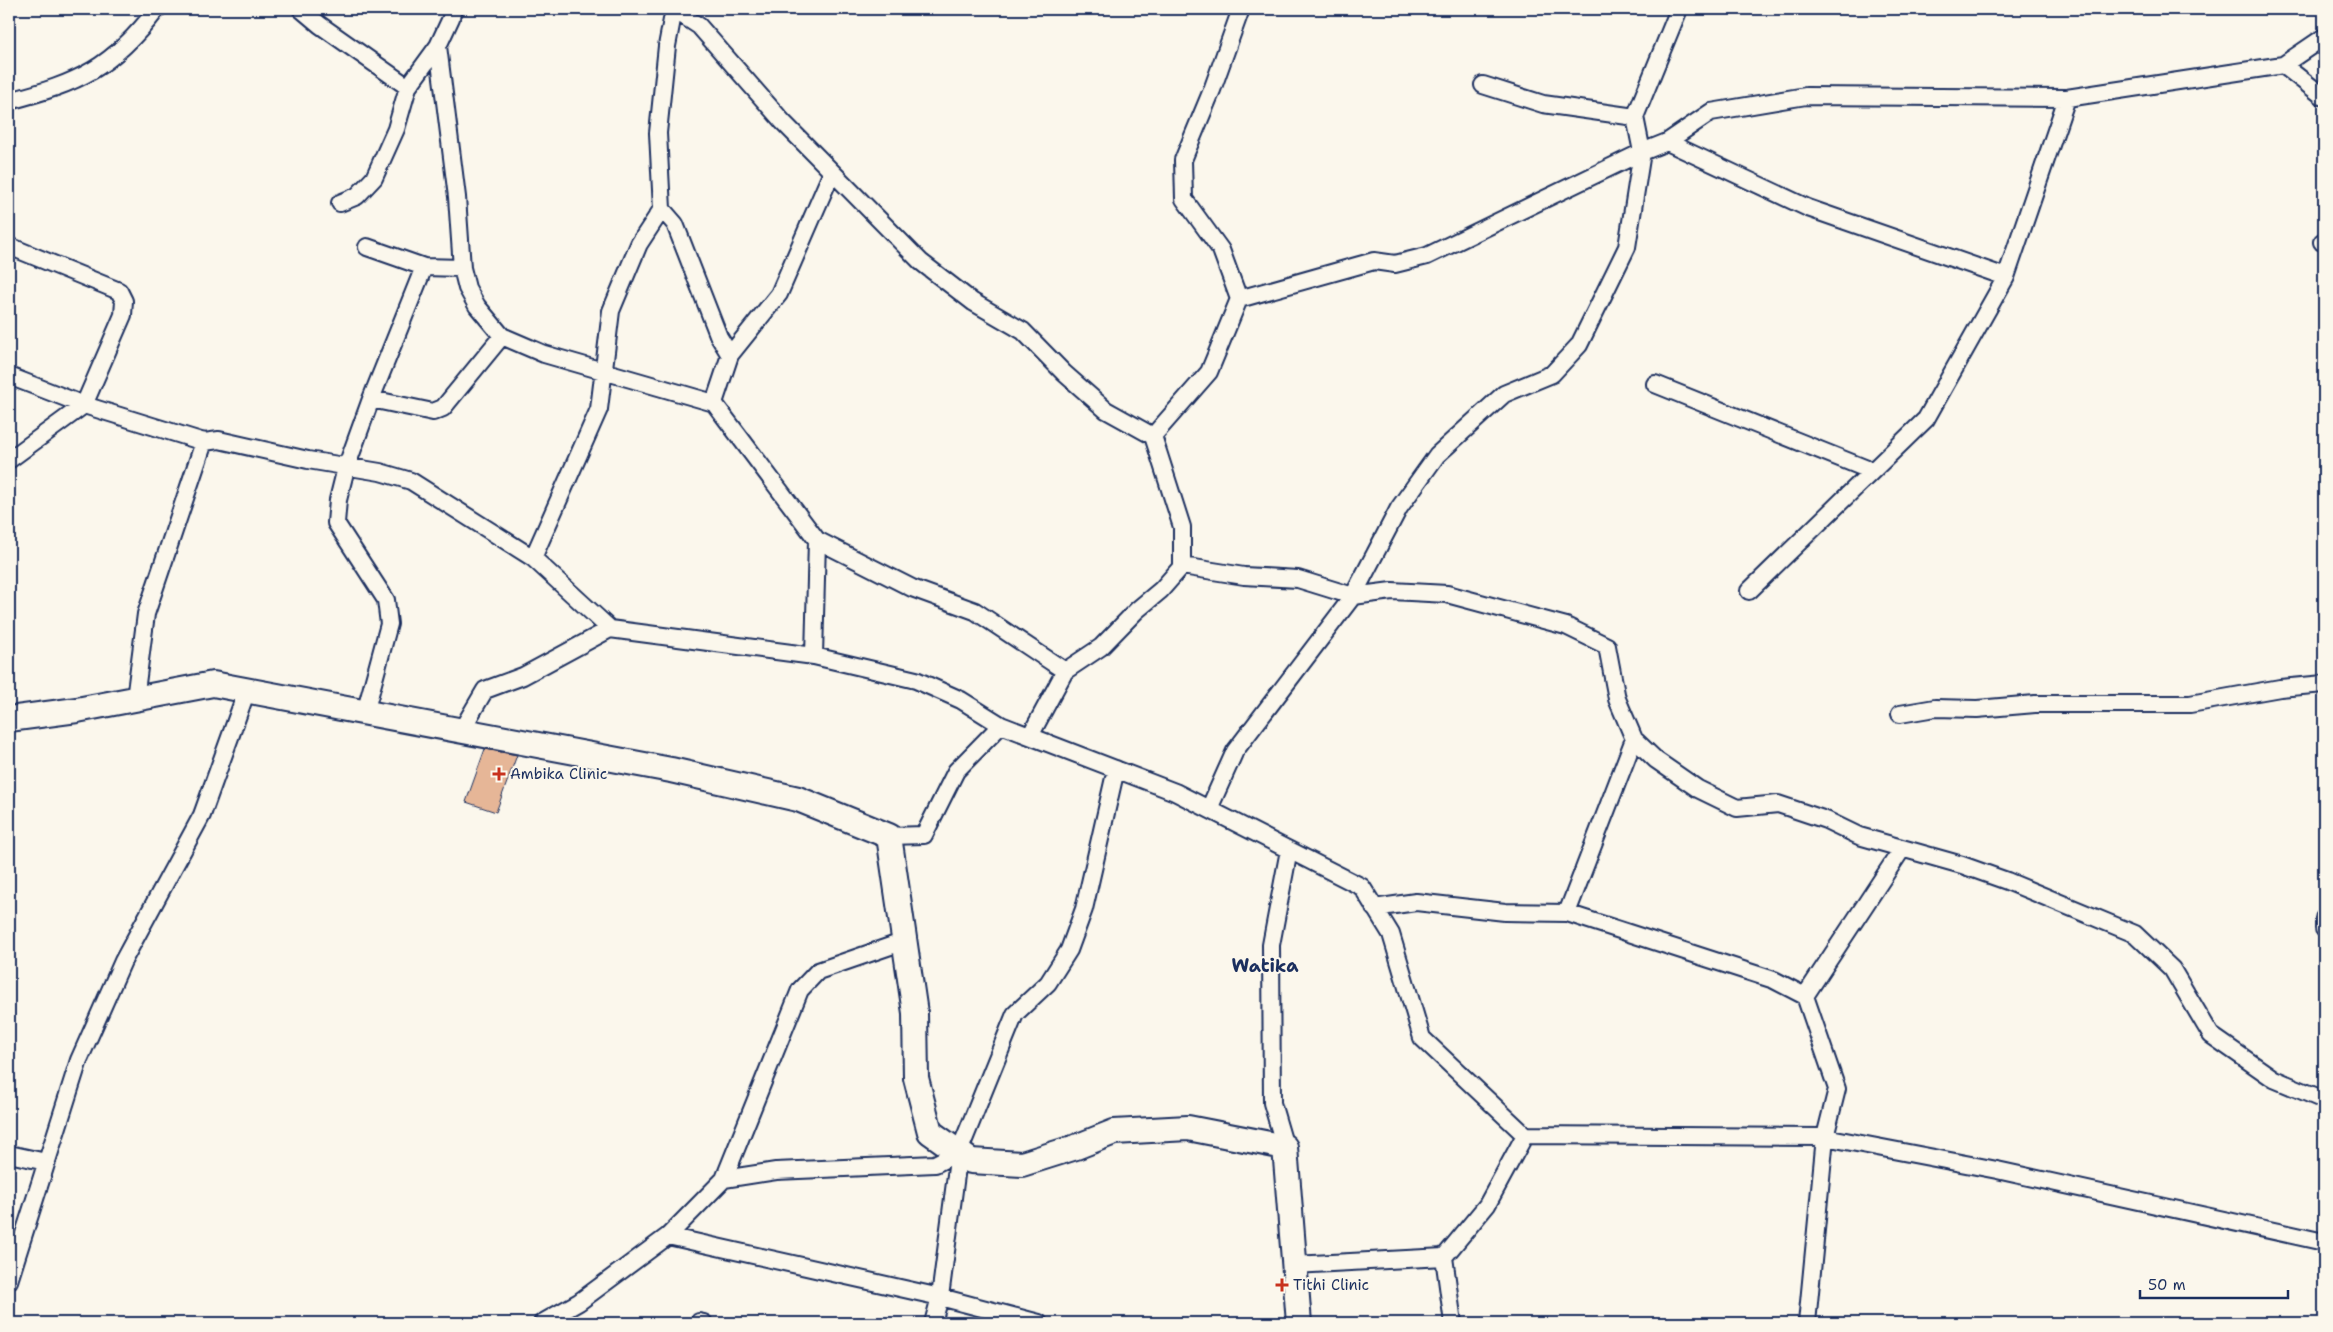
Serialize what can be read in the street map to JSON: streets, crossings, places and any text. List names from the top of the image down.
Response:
{
  "districts": ["Watika"],
  "places": {
    "health": ["Ambika Clinic", "Tithi Clinic"]
  },
  "scale_bar": "50 m"
}
